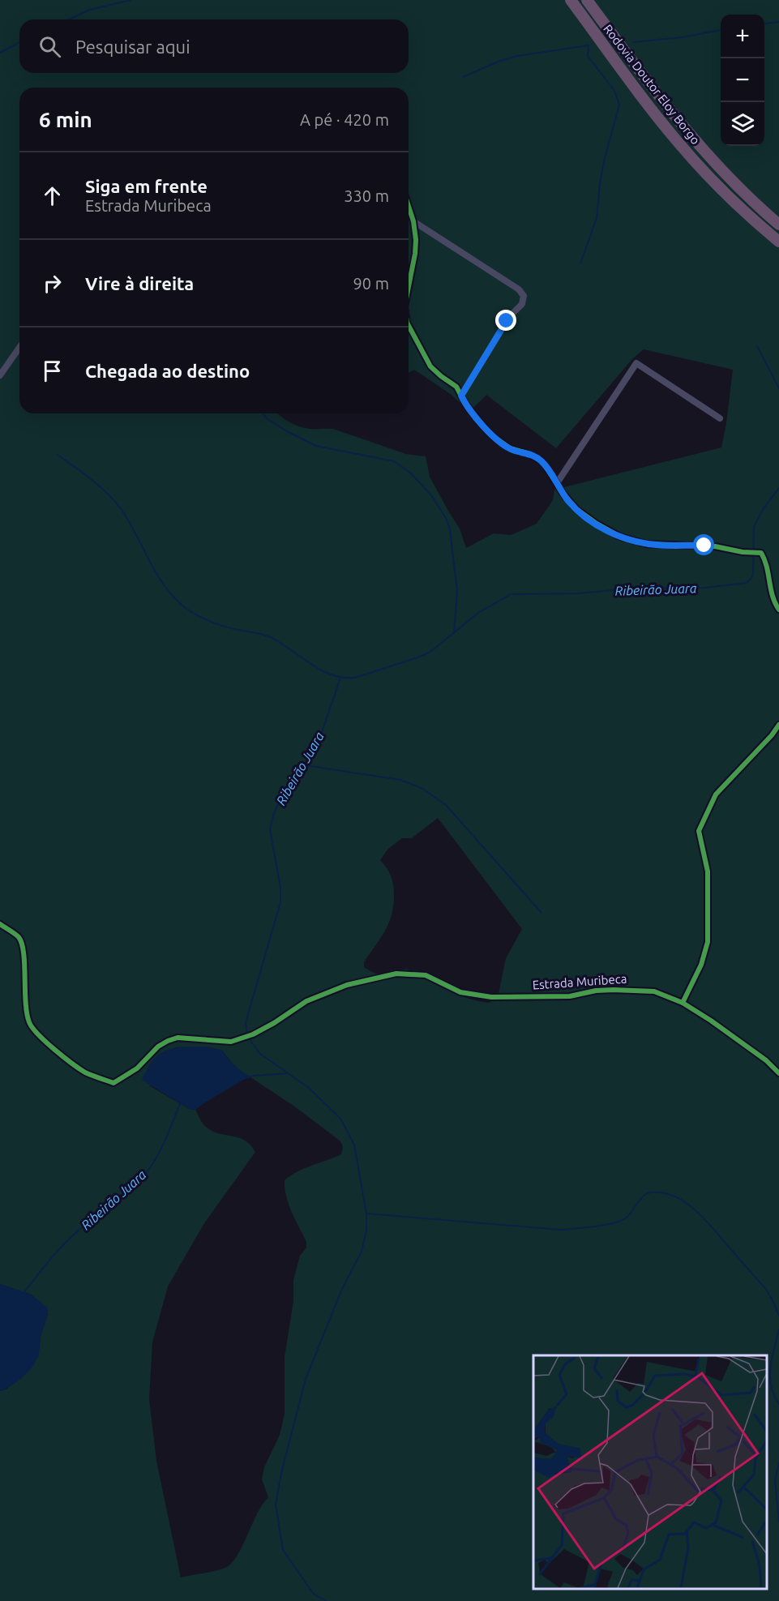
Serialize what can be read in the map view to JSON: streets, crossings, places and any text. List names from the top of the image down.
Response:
{
  "streets": {
    "highway": ["Rodovia Doutor Eloy Borgo"],
    "street": ["Estrada Muribeca"]
  },
  "water": ["Ribeirão Juara"],
  "page": {
    "map_buttons": ["+", "−"],
    "search": "Pesquisar aqui",
    "heading": ["6 min", "A pé · 420 m"],
    "list": [
      ["Siga em frente", "Estrada Muribeca", "330 m"],
      ["Vire à direita", "90 m"],
      "Chegada ao destino"
    ]
  }
}
